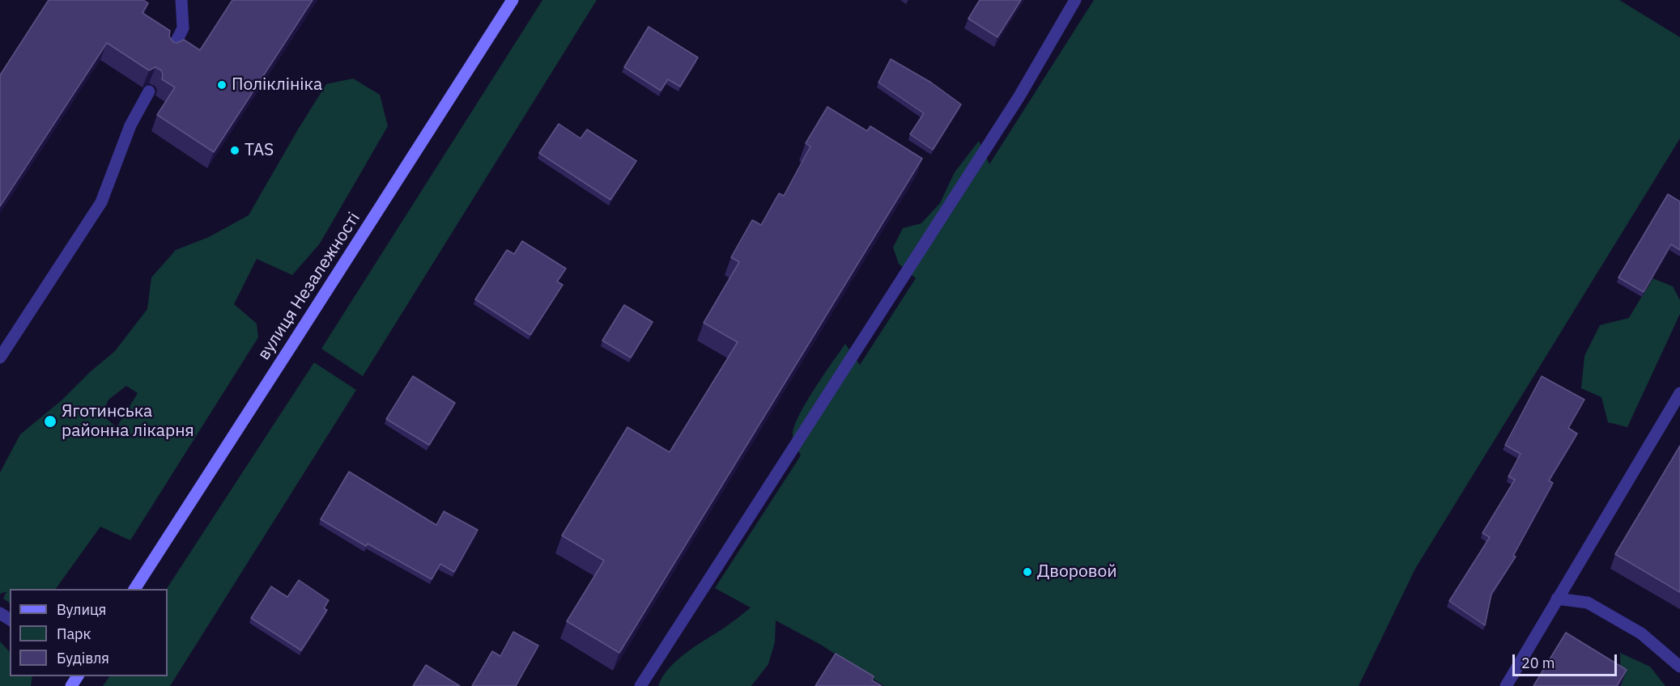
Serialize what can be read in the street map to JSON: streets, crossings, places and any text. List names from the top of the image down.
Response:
{
  "streets": {
    "main road": ["вулиця Незалежності"]
  },
  "places": [
    "Поліклініка",
    "TAS",
    "Яготинська районна лікарня",
    "Дворовой"
  ],
  "legend": ["Вулиця", "Парк", "Будівля"],
  "scale_bar": "20 m"
}
